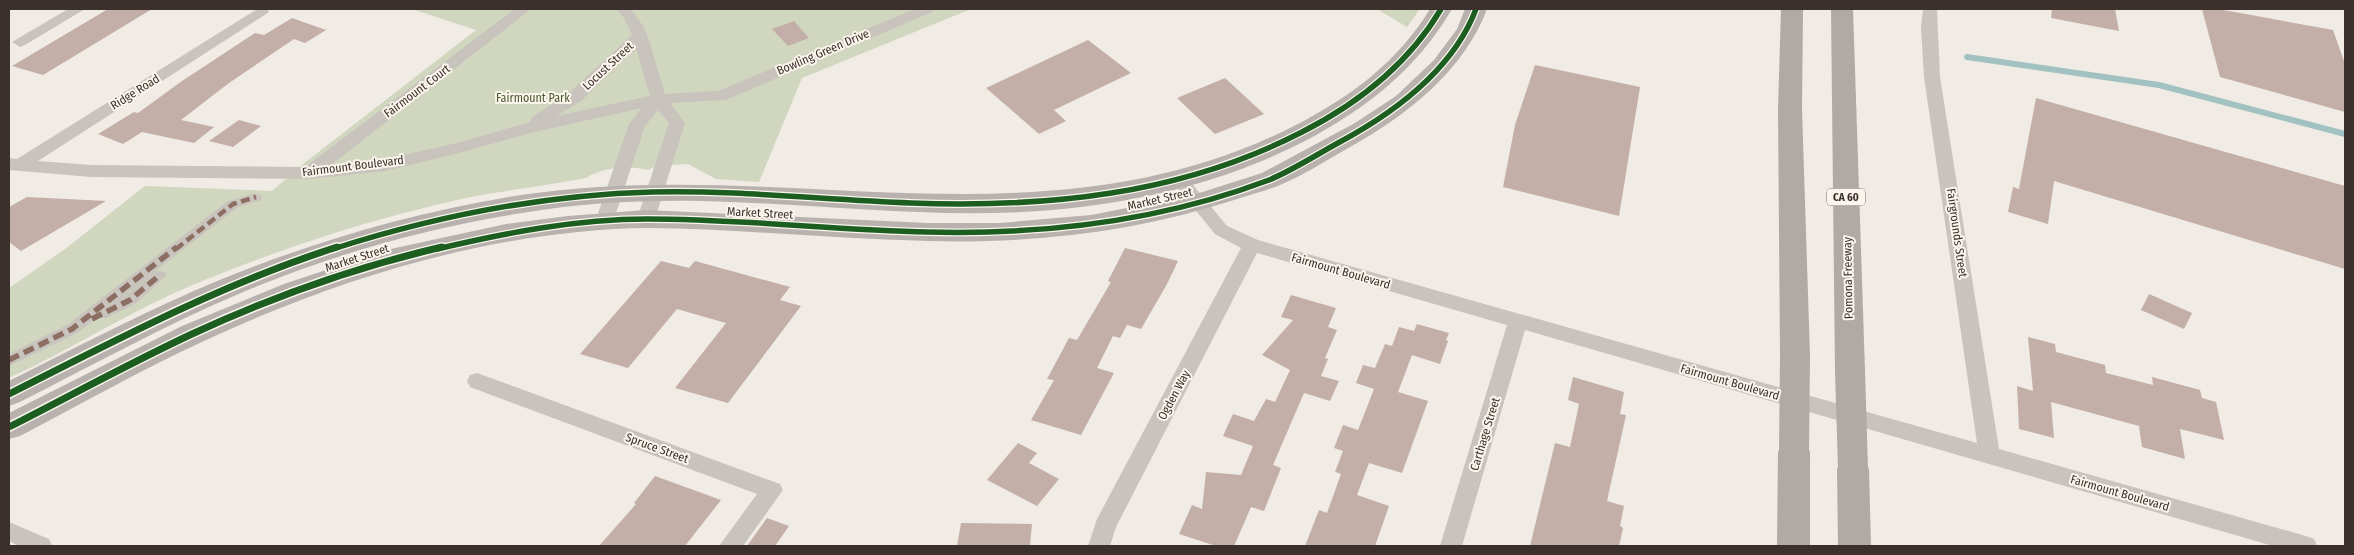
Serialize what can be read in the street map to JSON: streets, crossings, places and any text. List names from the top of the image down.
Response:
{
  "streets": {
    "highway": ["CA 60", "Pomona Freeway"],
    "main road": ["Market Street"],
    "street": [
      "Bowling Green Drive",
      "Locust Street",
      "Fairmount Court",
      "Ridge Road",
      "Fairmount Boulevard",
      "Fairgrounds Street",
      "Ogden Way",
      "Carthage Street",
      "Spruce Street"
    ]
  },
  "crossings": [
    ["Bowling Green Drive", "Fairmount Boulevard"],
    ["Locust Street", "Fairmount Boulevard"],
    ["Fairmount Court", "Fairmount Boulevard"],
    ["Ridge Road", "Fairmount Boulevard"],
    ["Fairmount Boulevard", "Market Street"],
    ["Fairmount Boulevard", "Fairgrounds Street"],
    ["Fairmount Boulevard", "Ogden Way"],
    ["Fairmount Boulevard", "Carthage Street"]
  ],
  "parks": ["Fairmount Park"]
}
